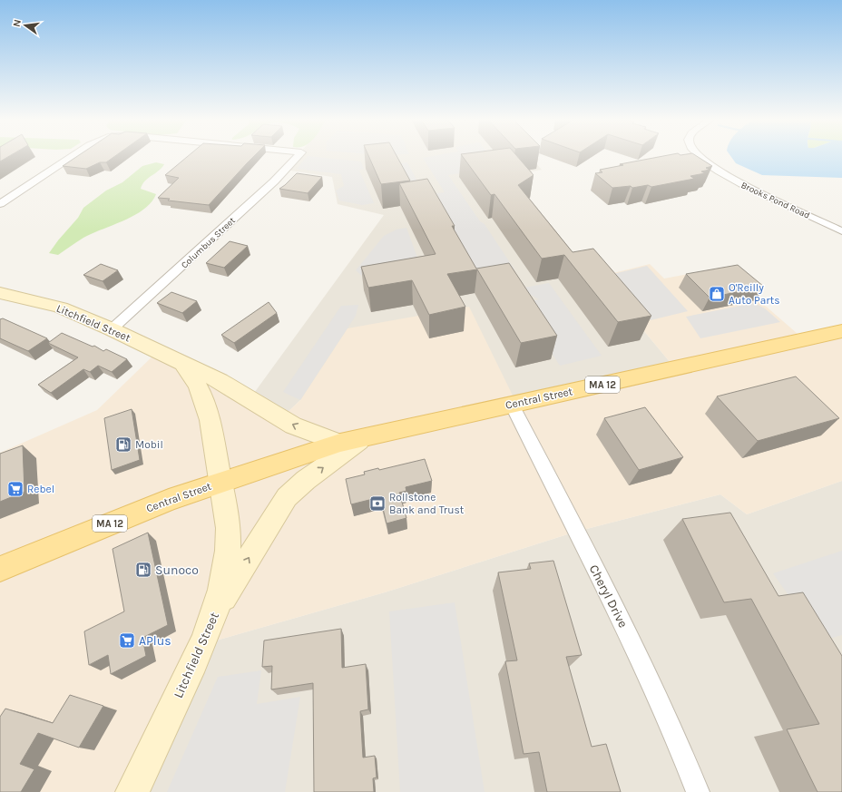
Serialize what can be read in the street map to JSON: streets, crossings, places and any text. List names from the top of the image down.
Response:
{
  "streets": {
    "main road": ["Litchfield Street", "MA 12", "Central Street"],
    "street": ["Brooks Pond Road", "Columbus Street", "Cheryl Drive"]
  },
  "crossings": [
    ["Columbus Street", "Litchfield Street"],
    ["Litchfield Street", "Central Street"],
    ["Central Street", "Cheryl Drive"]
  ],
  "places": {
    "shop": ["O'Reilly Auto Parts"],
    "fuel station": ["Mobil", "Sunoco"],
    "supermarket": ["Rebel", "APlus"],
    "bank": ["Rollstone Bank and Trust"]
  },
  "north": "left"
}
